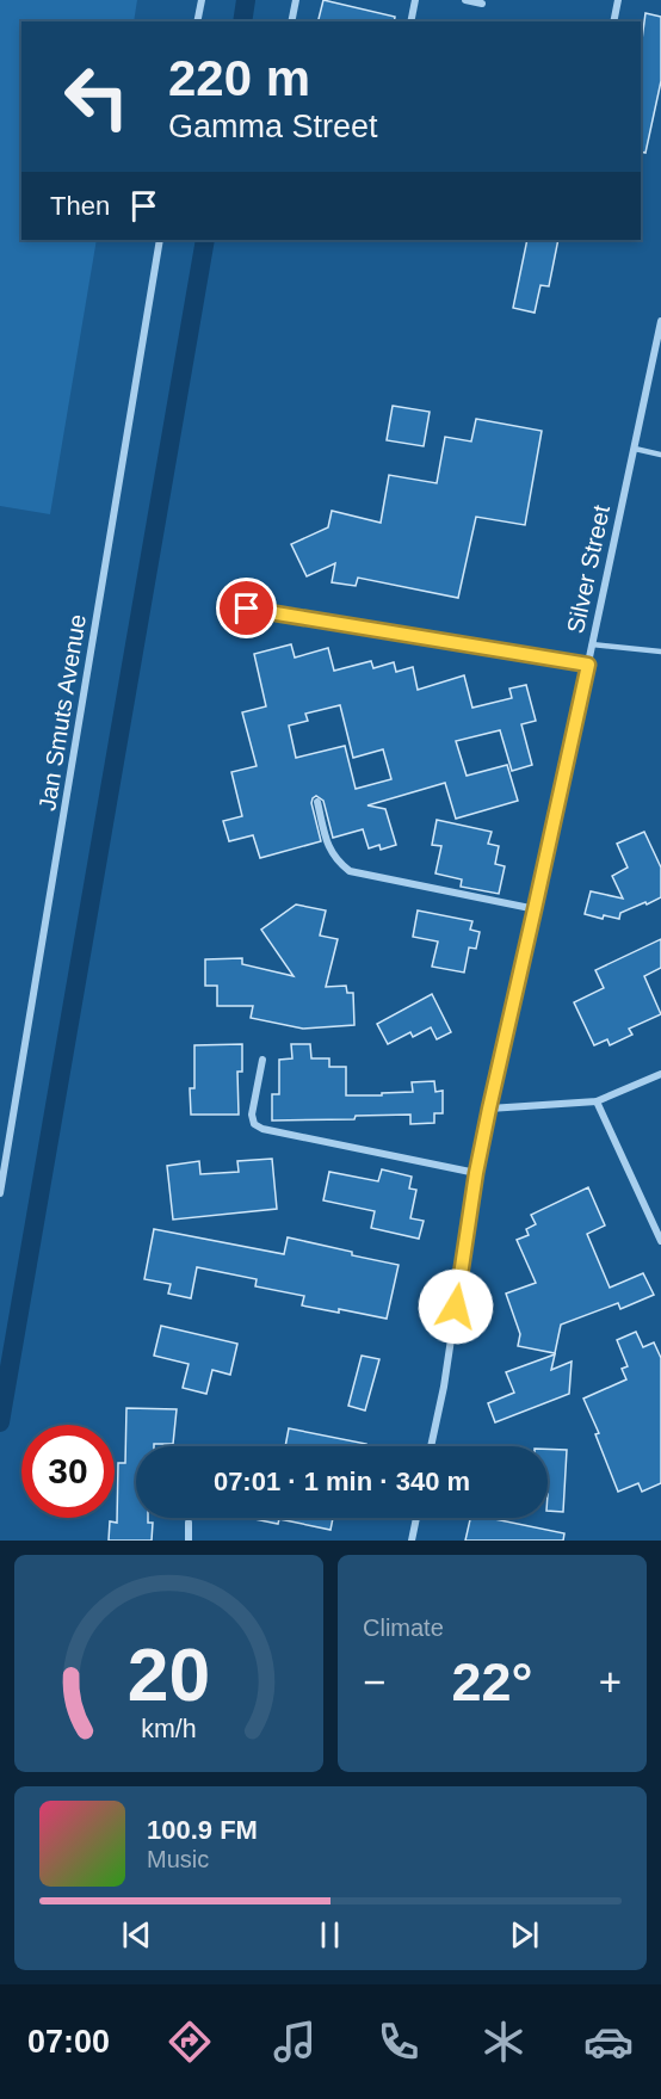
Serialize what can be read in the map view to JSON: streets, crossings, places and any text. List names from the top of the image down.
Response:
{
  "streets": {
    "street": ["Silver Street", "Jan Smuts Avenue"]
  },
  "page": {
    "turn": ["220 m", "Gamma Street"],
    "then": "Then",
    "limit": "30",
    "trip": "07:01 · 1 min · 340 m",
    "tile": "Climate",
    "heat": ["−", "22°", "+"],
    "song": ["100.9 FM", "Music"],
    "tabs": "07:00",
    "gauge": ["20", "km/h"]
  }
}
